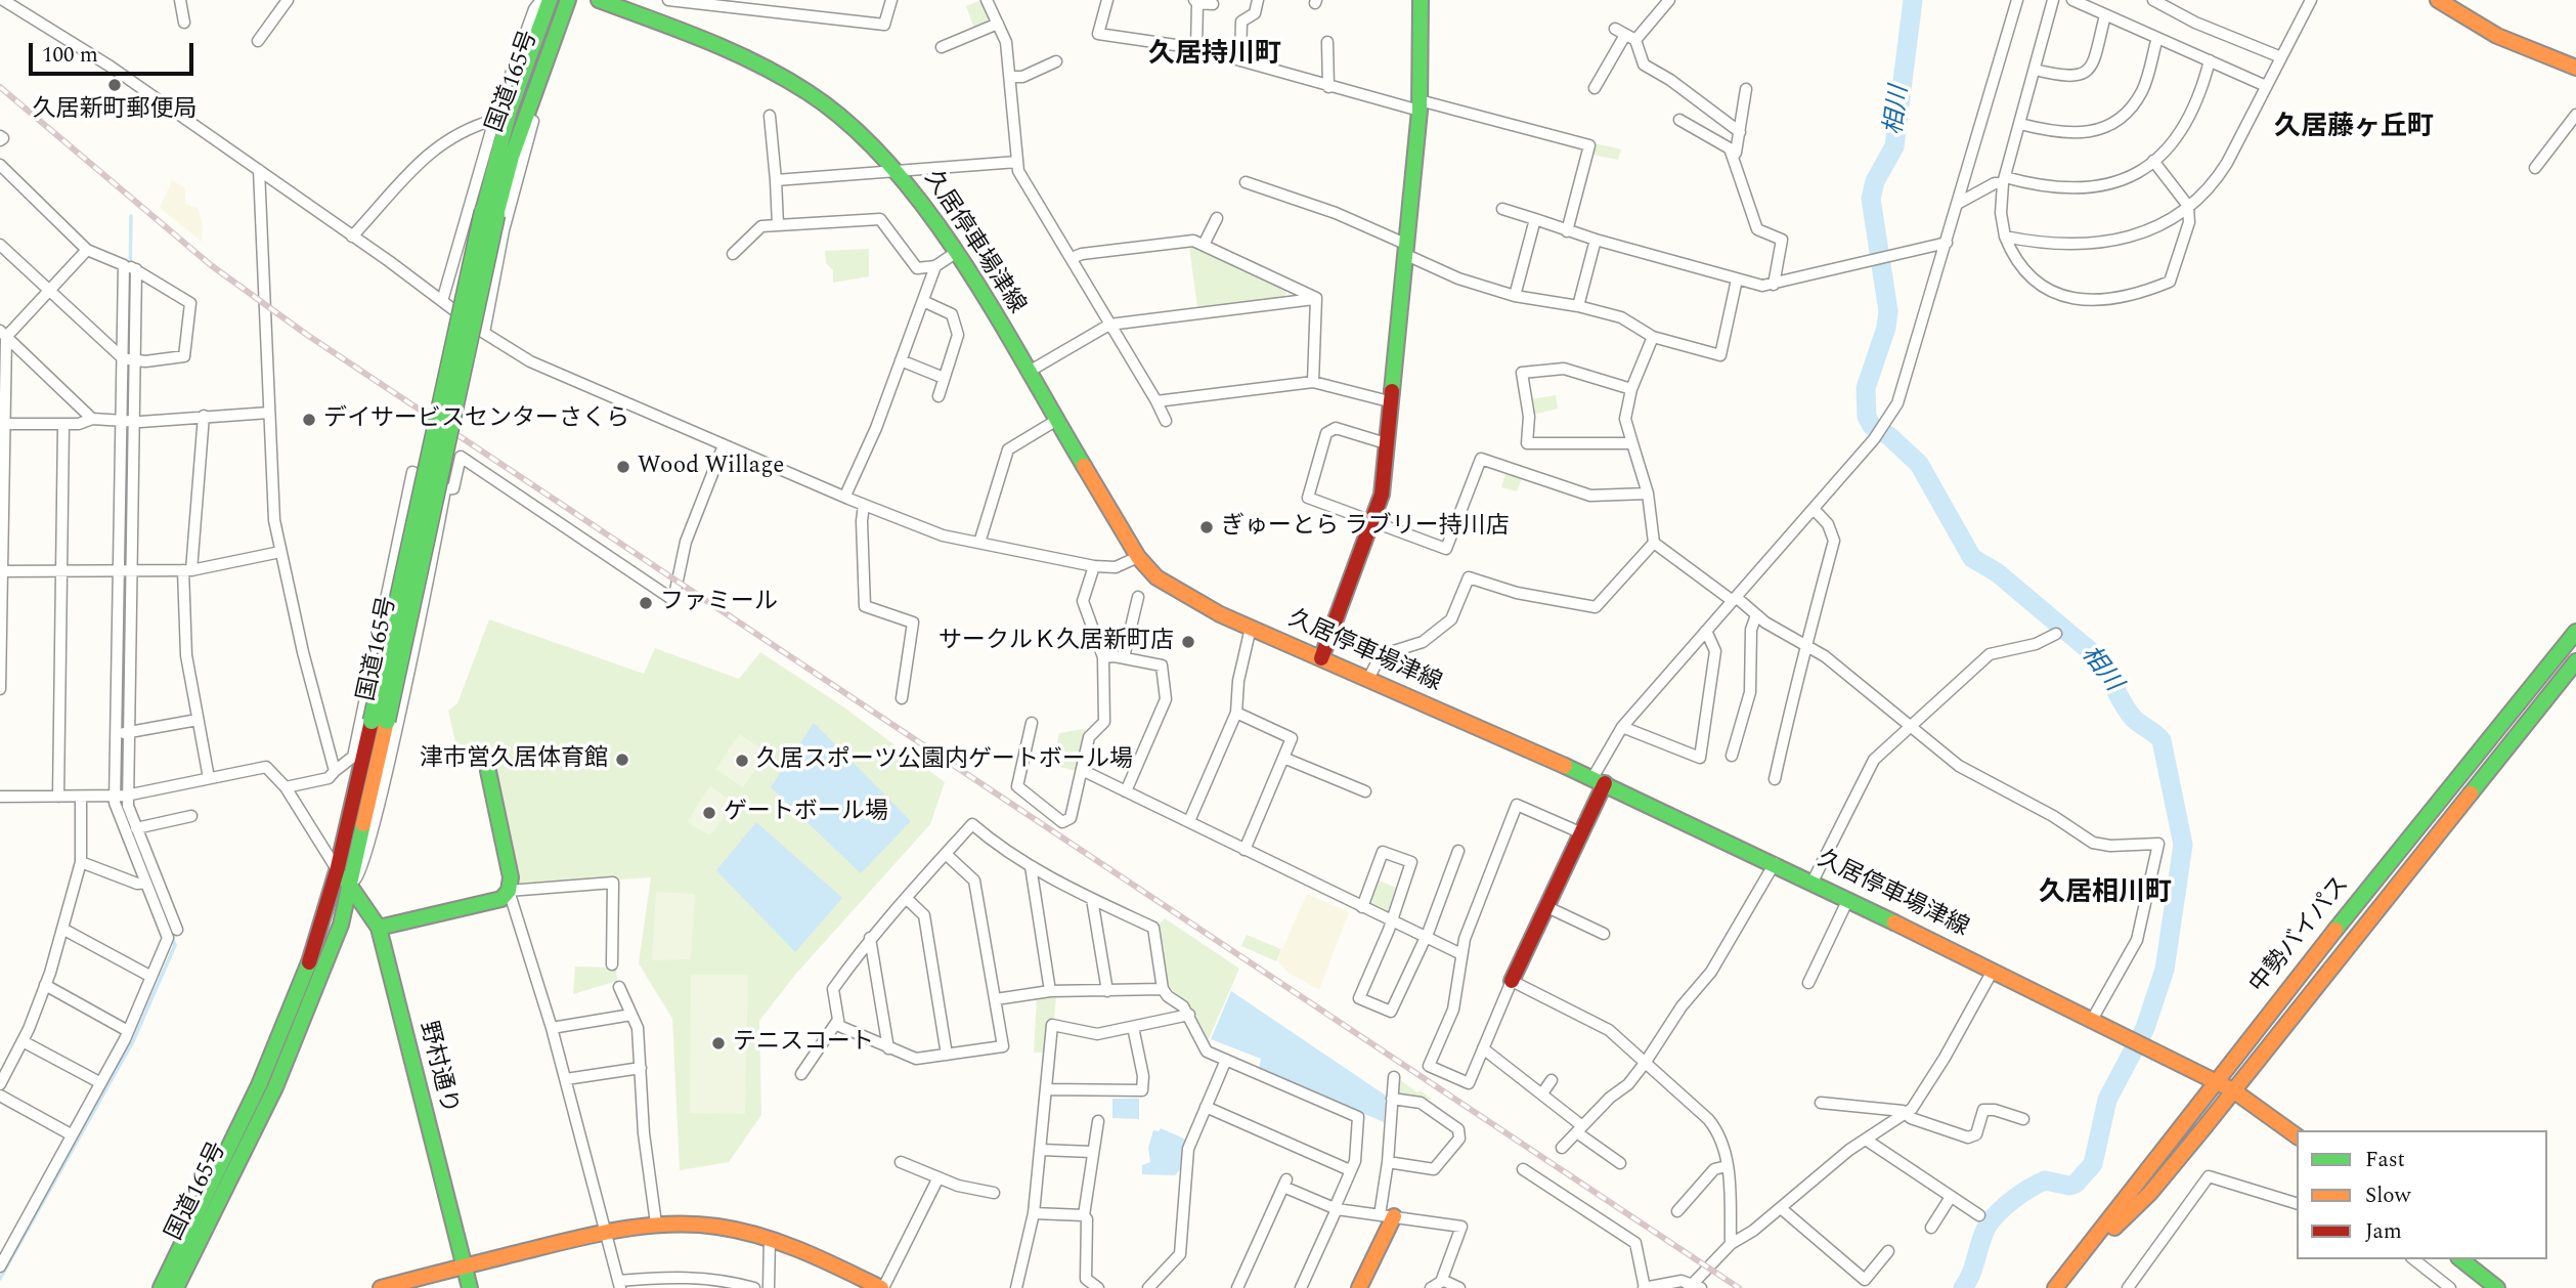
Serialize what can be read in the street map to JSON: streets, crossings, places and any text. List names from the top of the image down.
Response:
{
  "streets": {
    "main road": [
      "国道165号",
      "久居停車場津線",
      "中勢バイパス",
      "野村通り"
    ]
  },
  "crossings": [
    ["国道165号", "野村通り"],
    ["久居停車場津線", "中勢バイパス"]
  ],
  "districts": ["久居持川町", "久居藤ヶ丘町", "久居相川町"],
  "water": ["相川"],
  "places": [
    "久居新町郵便局",
    "デイサービスセンターさくら",
    "Wood Willage",
    "ぎゅーとら ラブリー持川店",
    "ファミール",
    "サークルＫ久居新町店",
    "津市営久居体育館",
    "久居スポーツ公園内ゲートボール場",
    "ゲートボール場",
    "テニスコート"
  ],
  "legend": ["Fast", "Slow", "Jam"],
  "scale_bar": "100 m"
}
